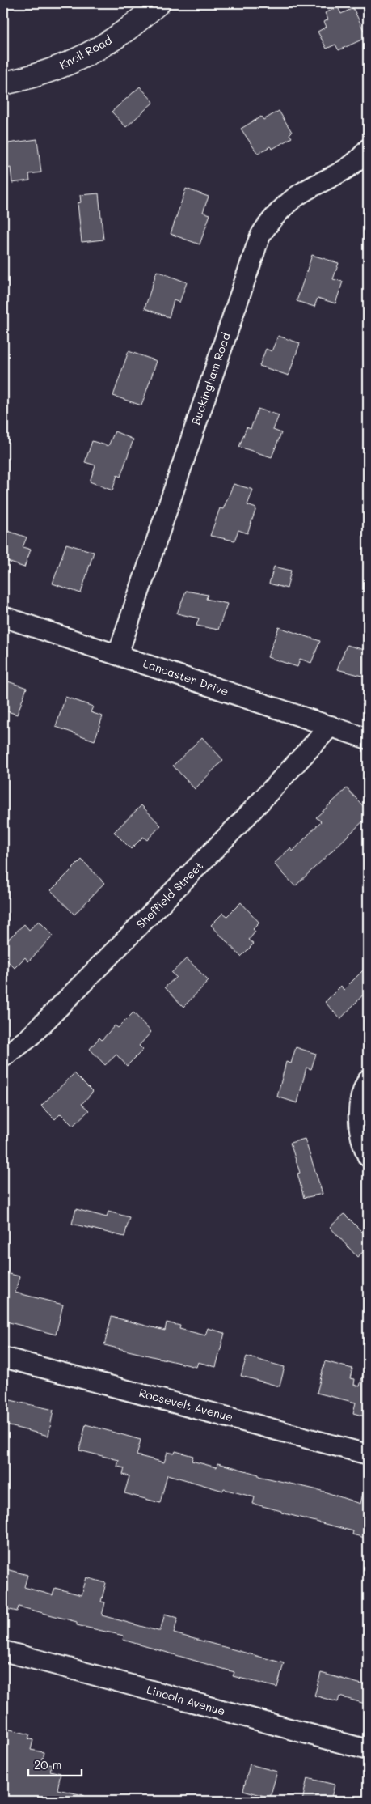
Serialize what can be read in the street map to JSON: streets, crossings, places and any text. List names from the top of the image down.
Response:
{
  "streets": {
    "street": [
      "Knoll Road",
      "Buckingham Road",
      "Lancaster Drive",
      "Sheffield Street",
      "Roosevelt Avenue",
      "Lincoln Avenue"
    ]
  },
  "crossings": [
    ["Buckingham Road", "Lancaster Drive"],
    ["Lancaster Drive", "Sheffield Street"]
  ],
  "scale_bar": "20 m"
}
